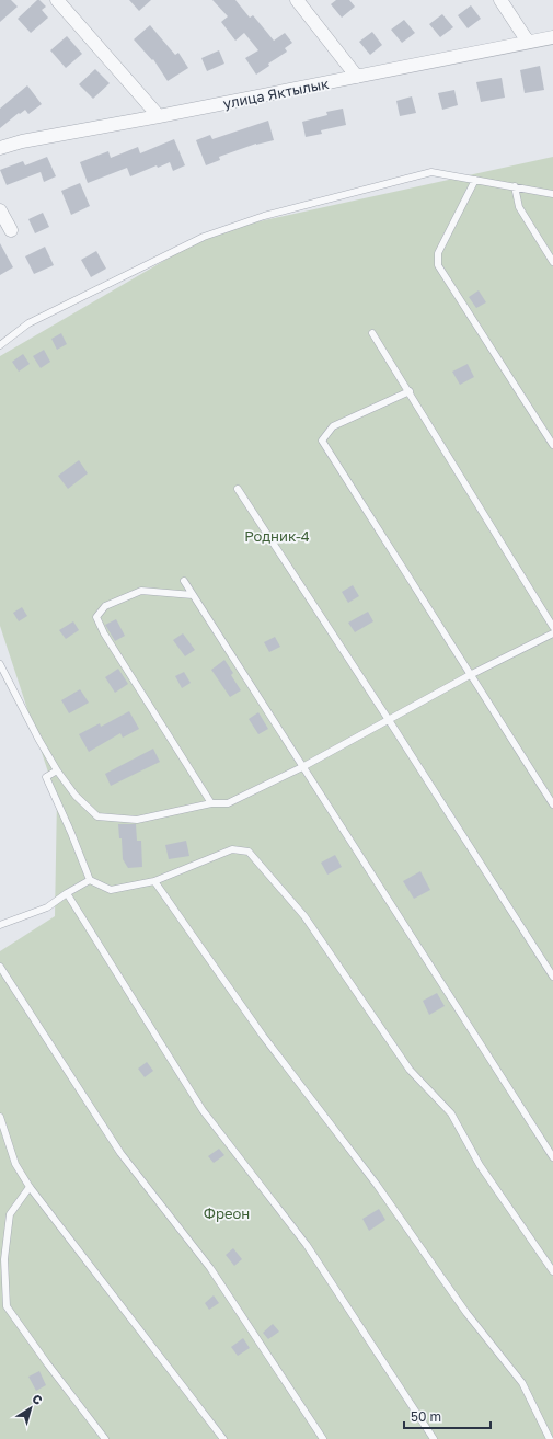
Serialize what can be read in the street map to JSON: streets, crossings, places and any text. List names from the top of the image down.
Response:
{
  "streets": {
    "street": ["улица Яктылык"]
  },
  "parks": ["Родник-4", "Фреон"],
  "scale_bar": "50 m",
  "north": "top right"
}
